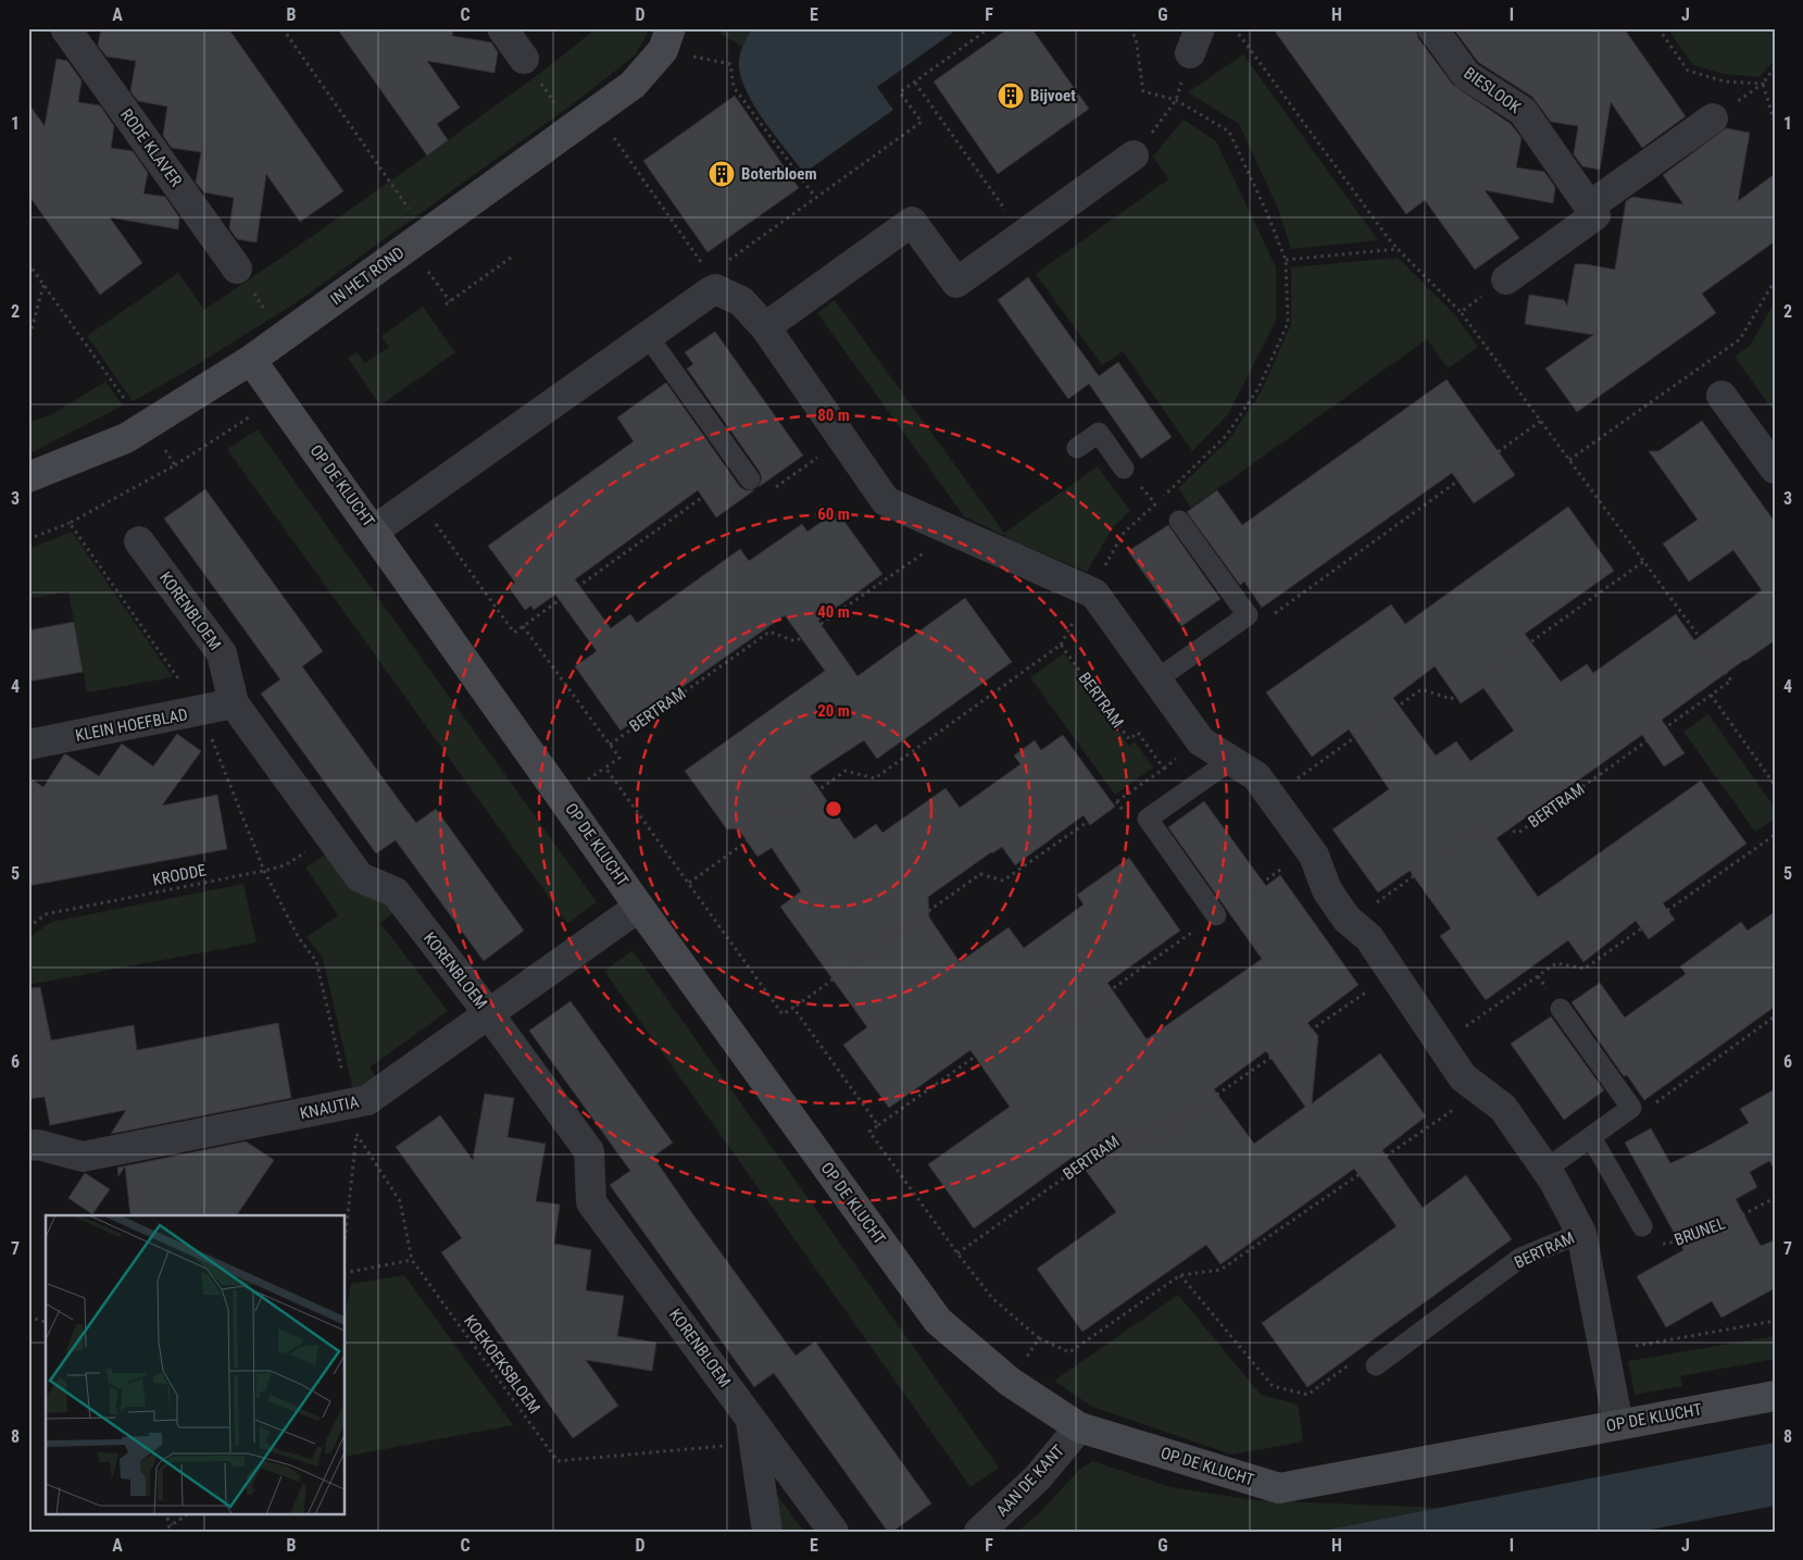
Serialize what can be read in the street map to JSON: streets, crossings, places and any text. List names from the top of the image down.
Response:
{
  "streets": {
    "street": [
      "BIESLOOK",
      "RODE KLAVER",
      "IN HET ROND",
      "OP DE KLUCHT",
      "KORENBLOEM",
      "BERTRAM",
      "KLEIN HOEFBLAD",
      "KNAUTIA",
      "AAN DE KANT"
    ],
    "path": ["KRODDE", "BRUNEL", "KOEKOEKSBLOEM"]
  },
  "crossings": [
    ["IN HET ROND", "OP DE KLUCHT"],
    ["OP DE KLUCHT", "BERTRAM"],
    ["OP DE KLUCHT", "KNAUTIA"],
    ["OP DE KLUCHT", "AAN DE KANT"],
    ["KORENBLOEM", "KLEIN HOEFBLAD"],
    ["KORENBLOEM", "KRODDE"],
    ["KORENBLOEM", "KNAUTIA"],
    ["KORENBLOEM", "KOEKOEKSBLOEM"],
    ["KNAUTIA", "KOEKOEKSBLOEM"]
  ],
  "places": {
    "building": ["Bijvoet", "Boterbloem"]
  },
  "grid": {
    "columns": [
      "A",
      "B",
      "C",
      "D",
      "E",
      "F",
      "G",
      "H",
      "I",
      "J"
    ],
    "rows": [
      "1",
      "2",
      "3",
      "4",
      "5",
      "6",
      "7",
      "8"
    ]
  },
  "rings": [
    "80 m",
    "60 m",
    "40 m",
    "20 m"
  ]
}
